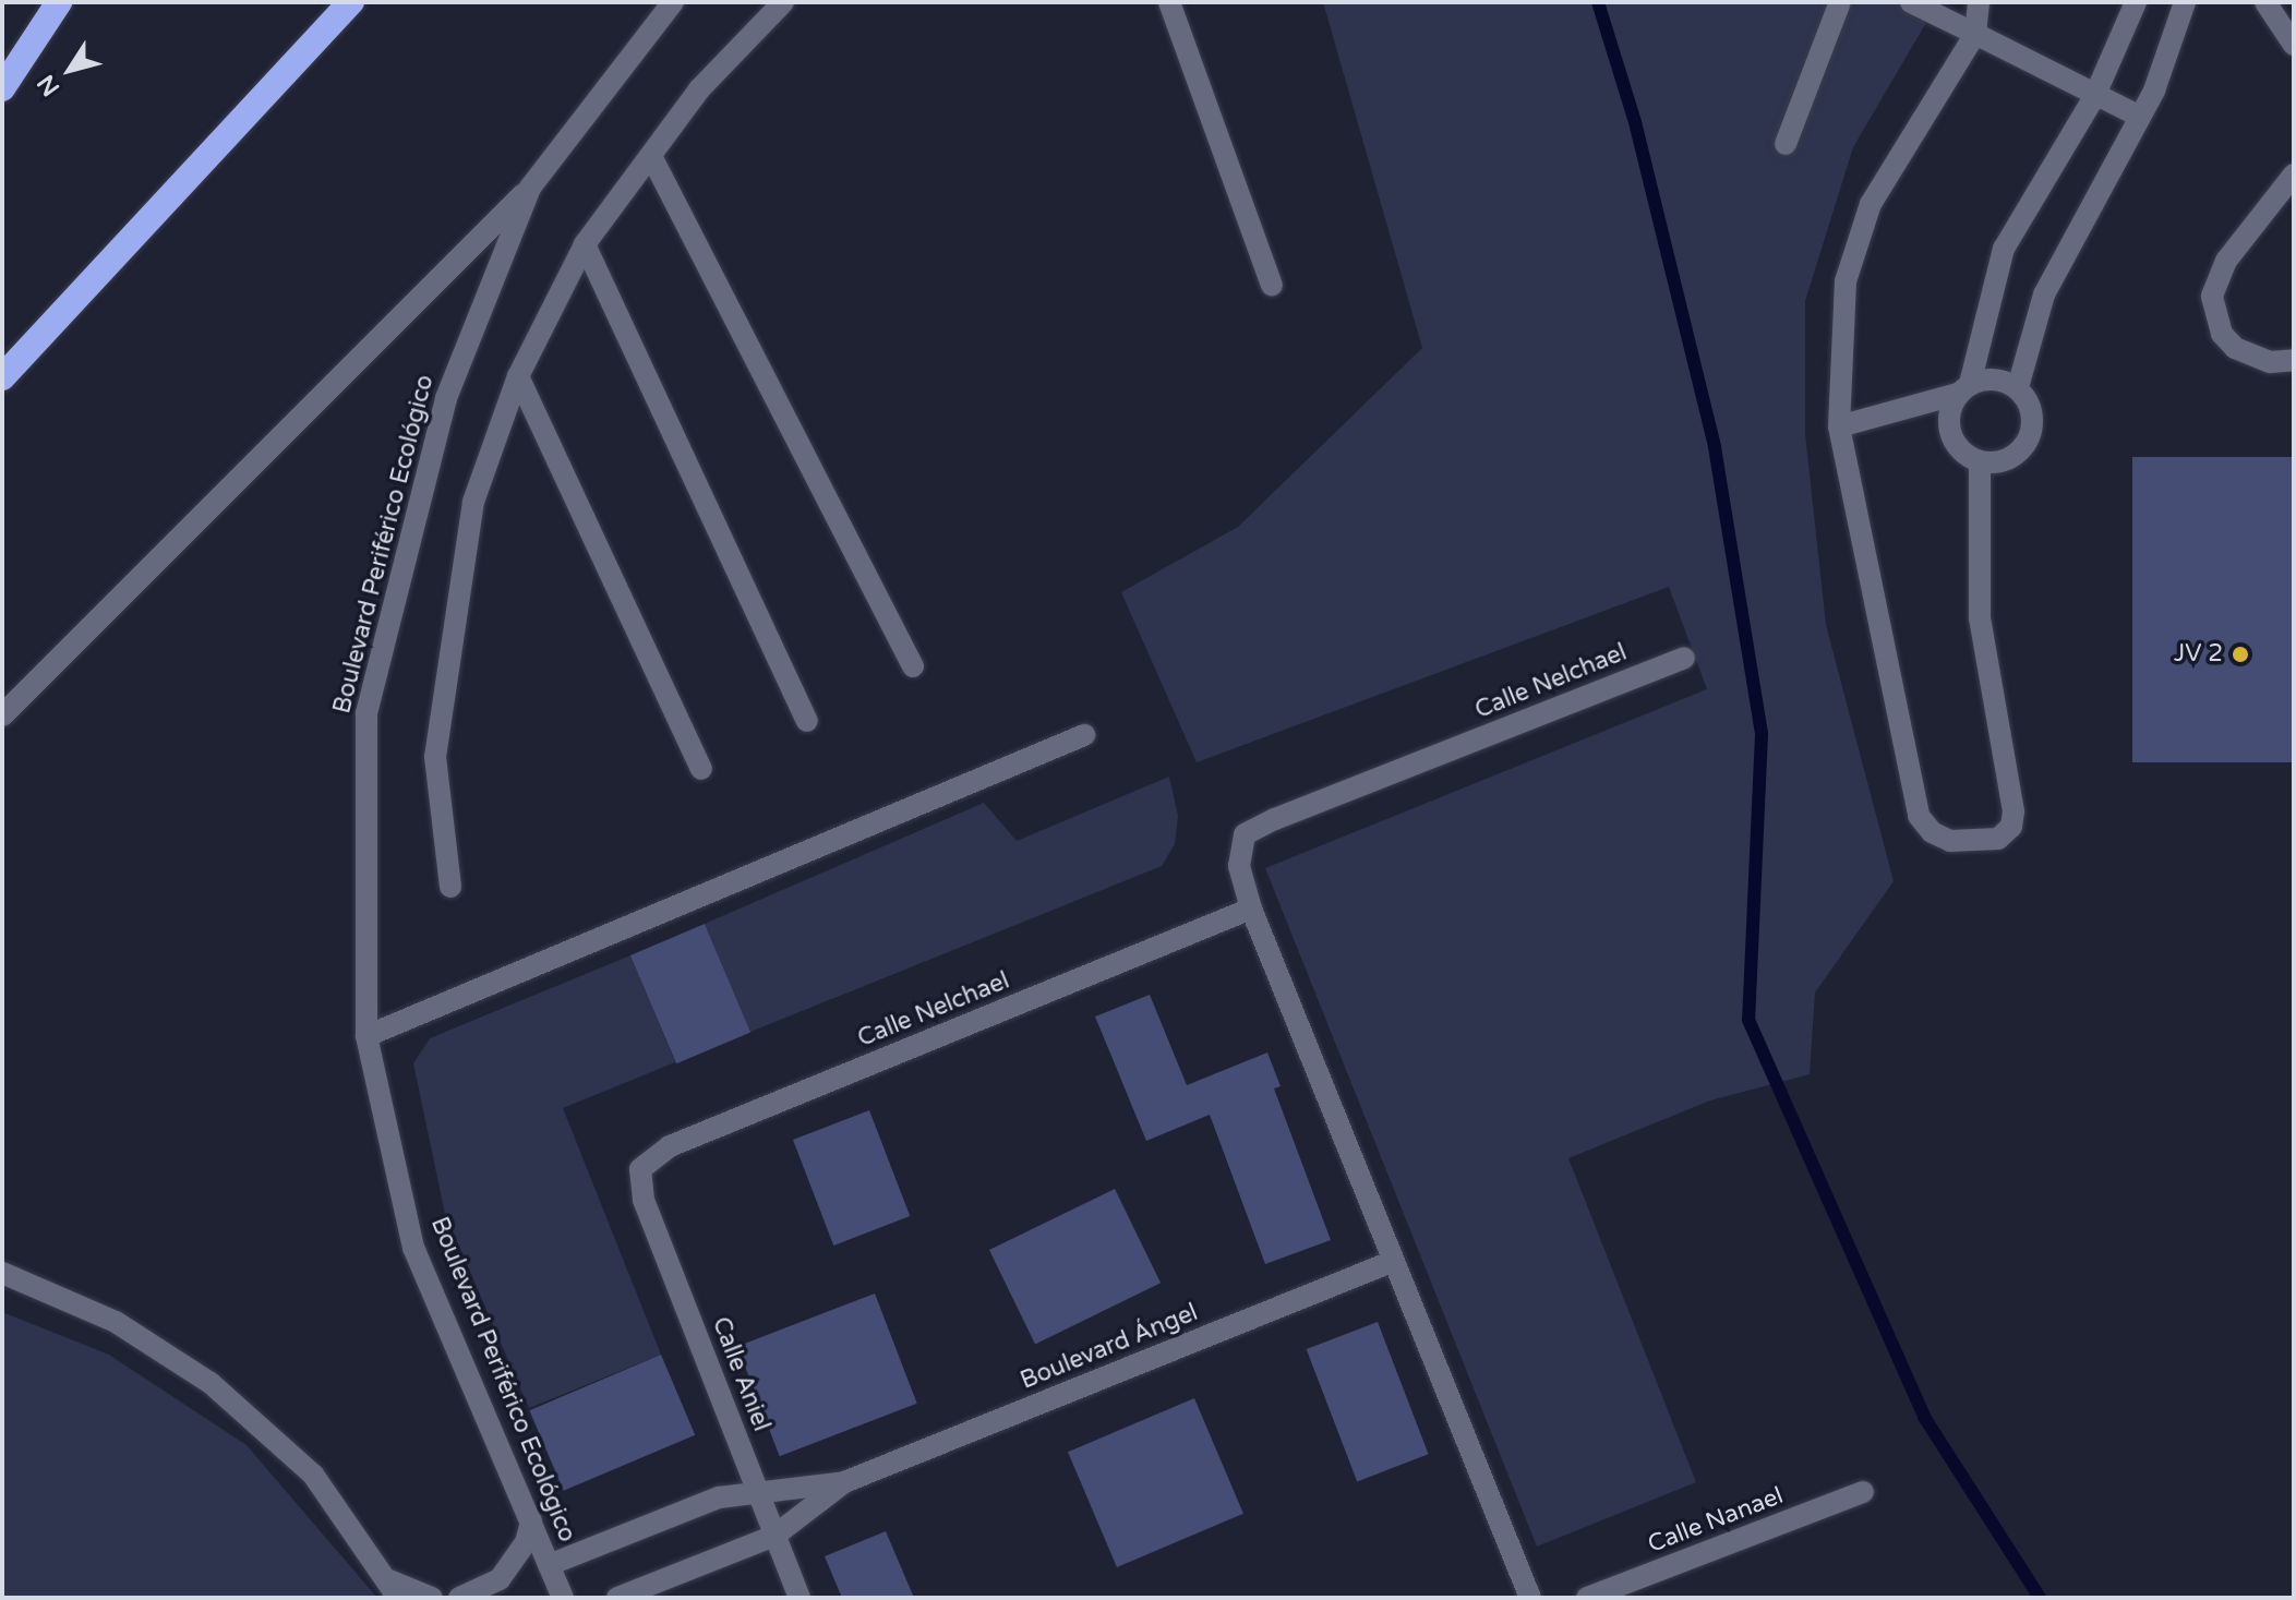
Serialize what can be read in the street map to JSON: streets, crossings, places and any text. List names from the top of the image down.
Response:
{
  "streets": {
    "street": [
      "Boulevard Periférico Ecológico",
      "Calle Nelchael",
      "Boulevard Ángel",
      "Calle Aniel",
      "Calle Nanael"
    ]
  },
  "crossings": [
    ["Boulevard Periférico Ecológico", "Boulevard Ángel"],
    ["Calle Nelchael", "Calle Aniel"],
    ["Boulevard Ángel", "Calle Aniel"]
  ],
  "places": ["JV 2"],
  "north": "bottom left"
}
